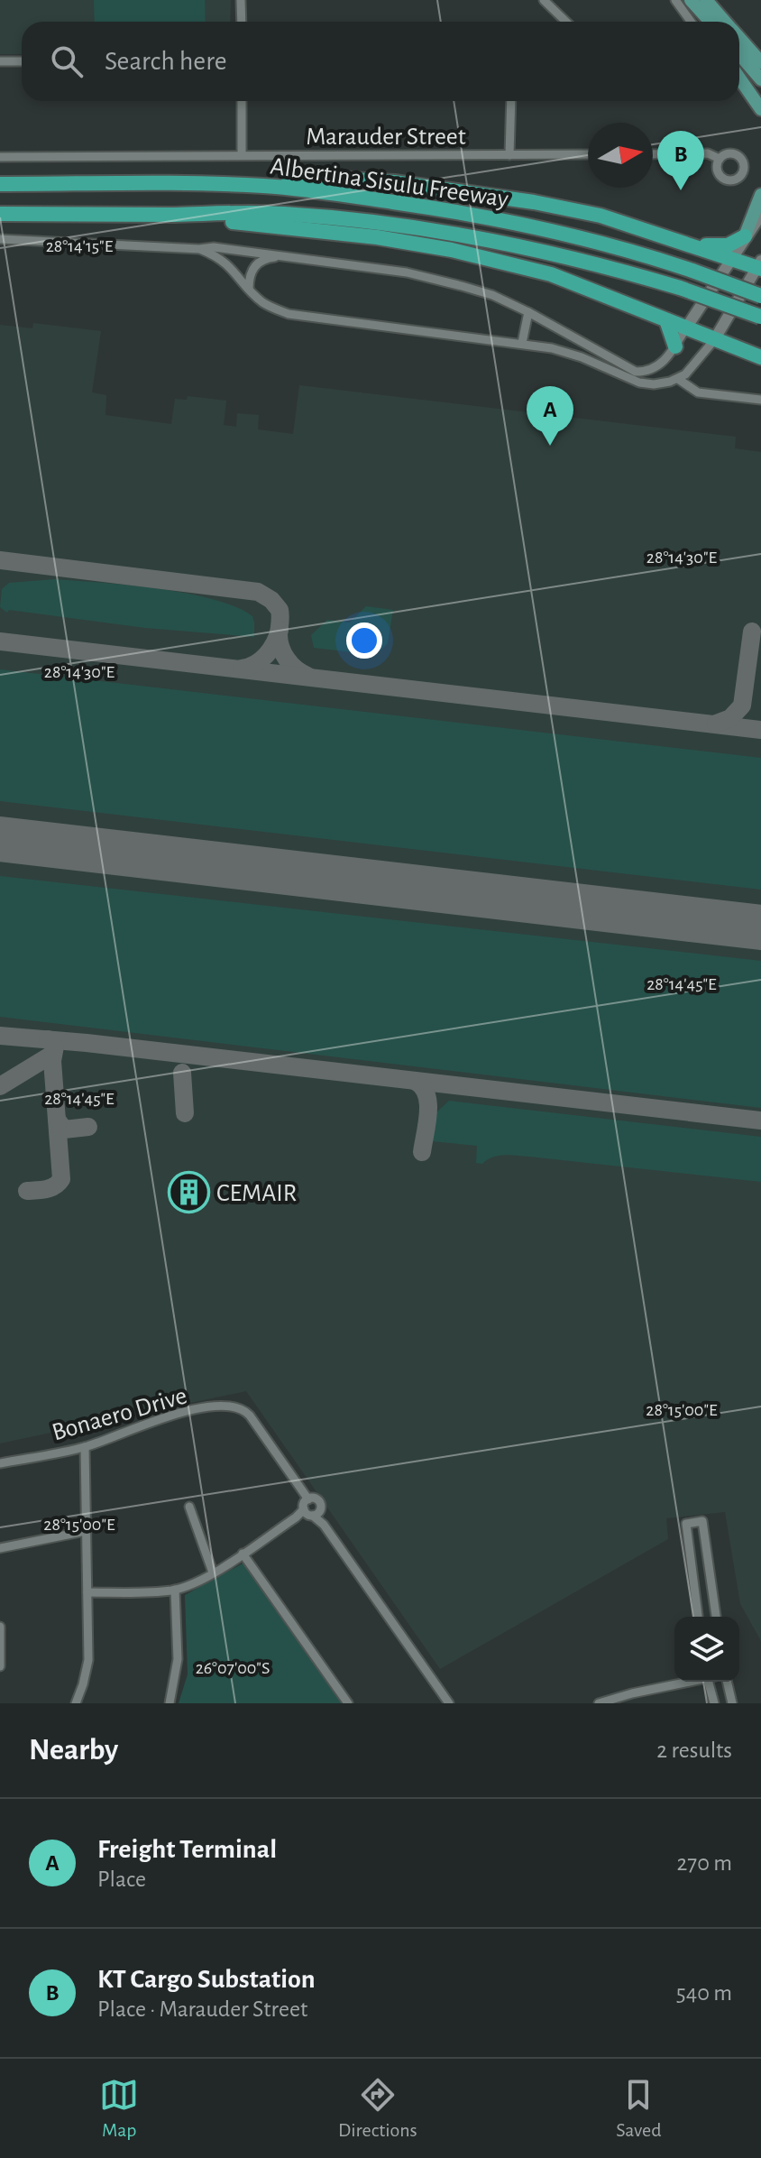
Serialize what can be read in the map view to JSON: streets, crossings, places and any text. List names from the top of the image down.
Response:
{
  "streets": {
    "highway": ["Albertina Sisulu Freeway"],
    "street": ["Marauder Street", "Bonaero Drive"]
  },
  "places": {
    "building": ["CEMAIR"]
  },
  "north": "right",
  "page": {
    "search": "Search here",
    "pins": ["B", "A"],
    "heading": ["Nearby", "2 results"],
    "list": [
      {
        "mark": "A",
        "name": "Freight Terminal",
        "note": "Place",
        "value": "270 m"
      },
      {
        "mark": "B",
        "name": "KT Cargo Substation",
        "note": "Place · Marauder Street",
        "value": "540 m"
      }
    ],
    "nav": ["Map", "Directions", "Saved"]
  },
  "coordinates": [
    "28°14'15\"E",
    "28°14'30\"E",
    "28°14'45\"E",
    "28°15'00\"E",
    "26°07'00\"S"
  ]
}
